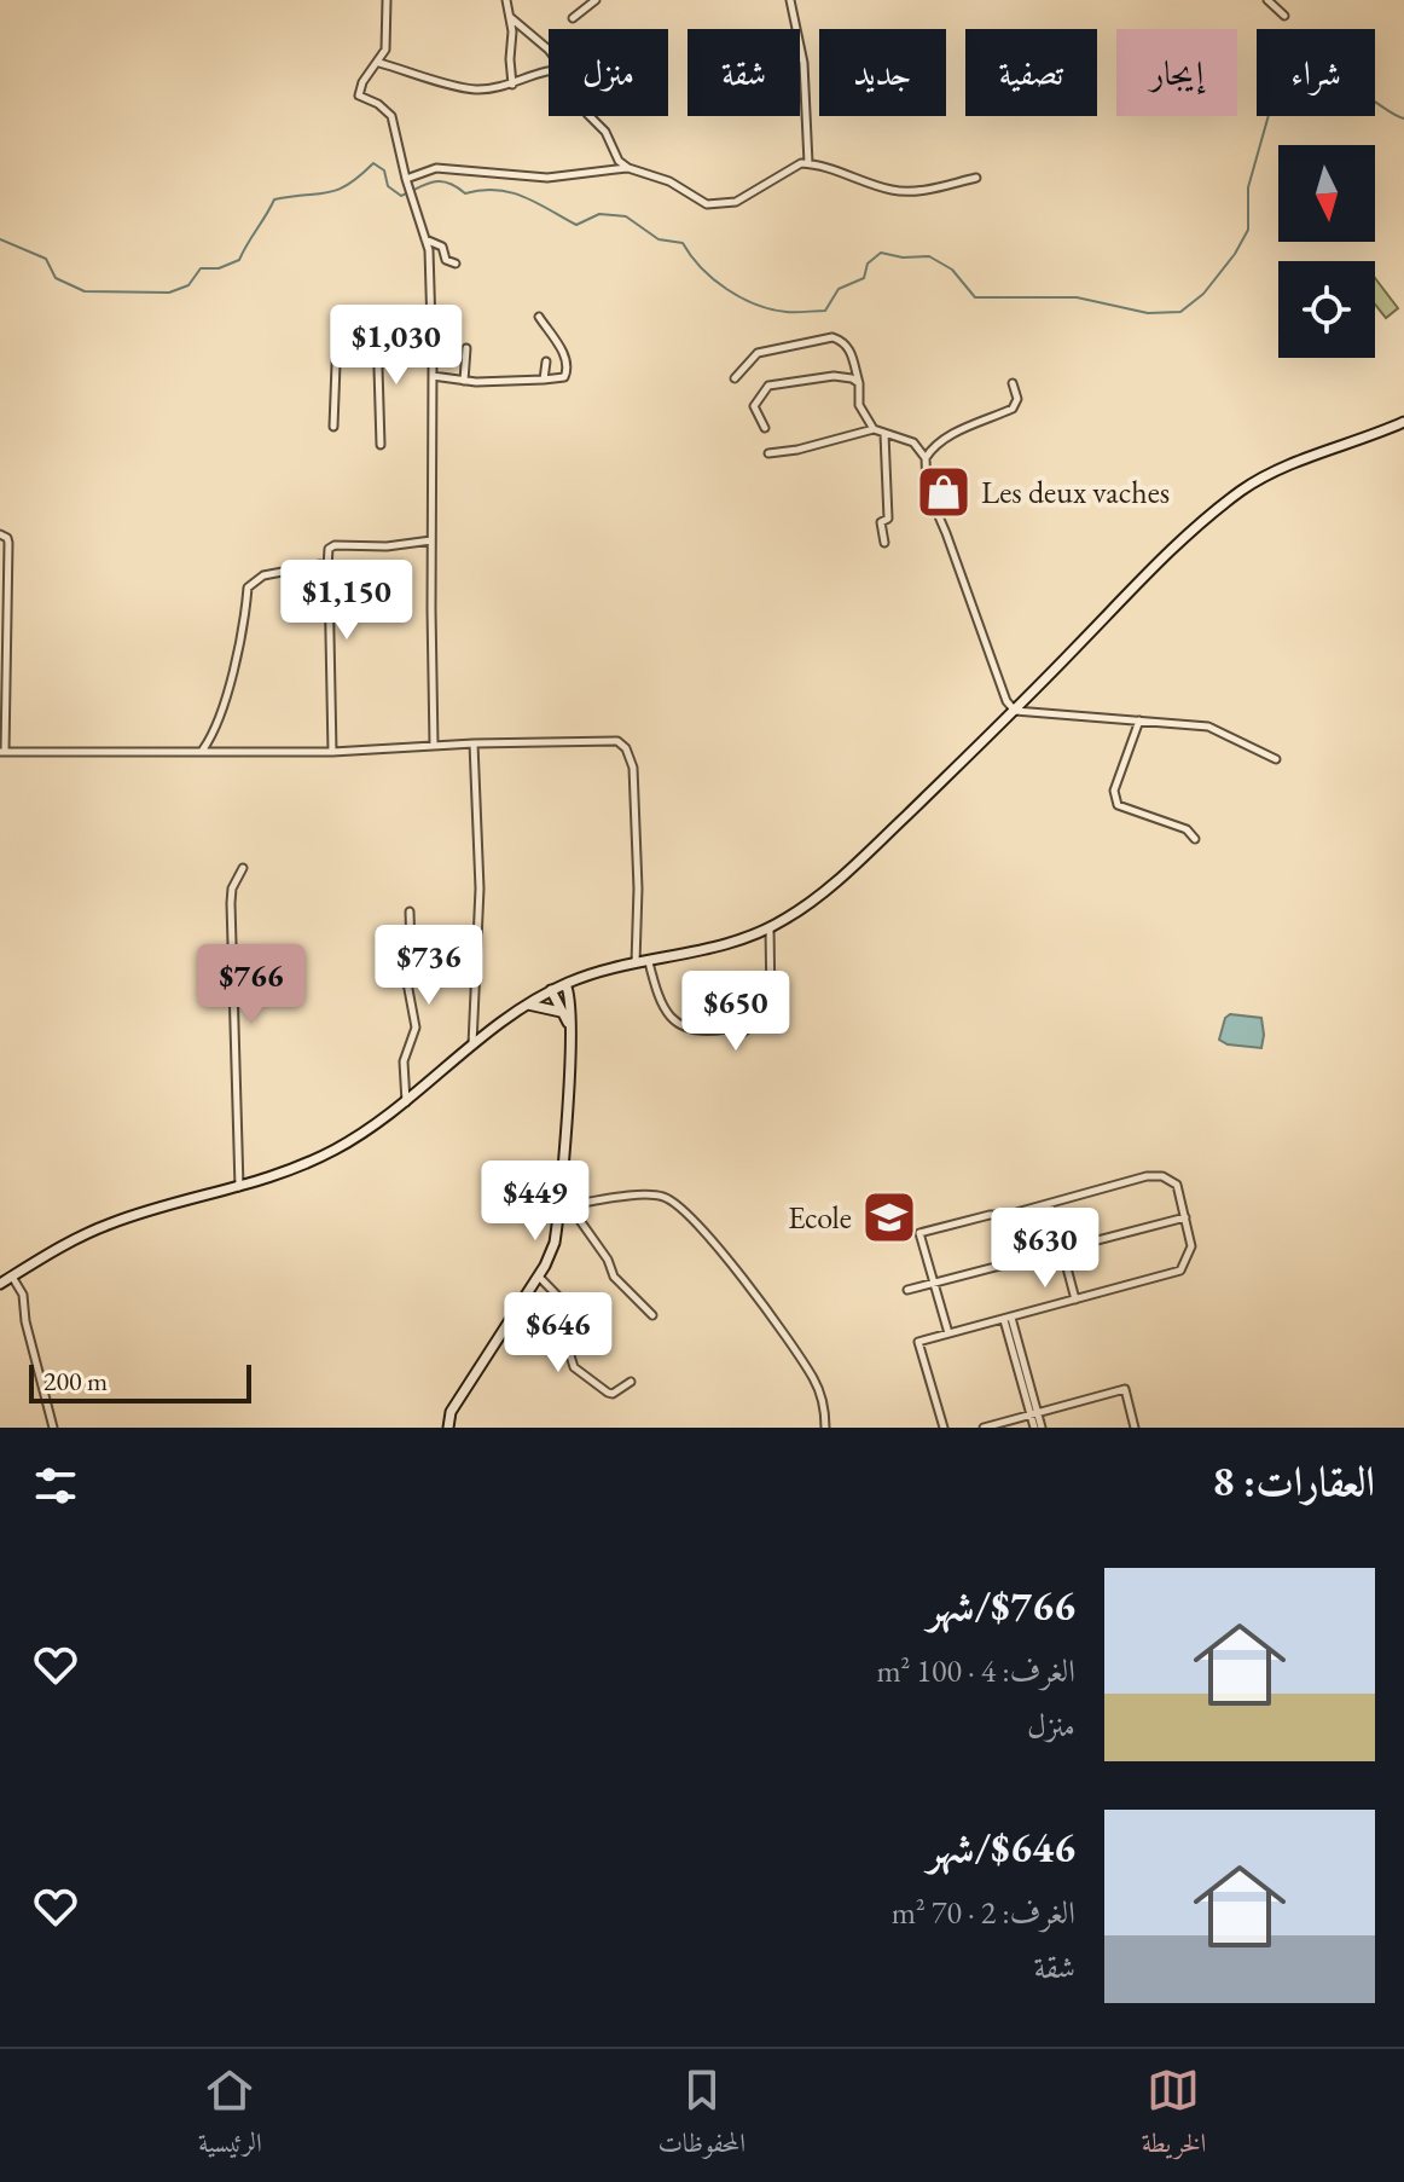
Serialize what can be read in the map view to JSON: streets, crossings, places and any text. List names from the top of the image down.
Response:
{
  "places": {
    "shop": ["Les deux vaches"],
    "school or university": ["Ecole"]
  },
  "scale_bar": "200 m",
  "north": "bottom",
  "page": {
    "chip": [
      "شراء",
      "إيجار",
      "تصفية",
      "جديد",
      "شقة",
      "منزل"
    ],
    "price": [
      "$1,030",
      "$1,150",
      "$736",
      "$766",
      "$650",
      "$449",
      "$630",
      "$646"
    ],
    "scale": "200 m",
    "heading": "العقارات: 8",
    "list": [
      {
        "name": "$766/شهر",
        "note": "الغرف: 4 · 100 m² · منزل"
      },
      {
        "name": "$646/شهر",
        "note": "الغرف: 2 · 70 m² · شقة"
      }
    ],
    "tabs": ["الخريطة", "المحفوظات", "الرئيسية"]
  }
}
